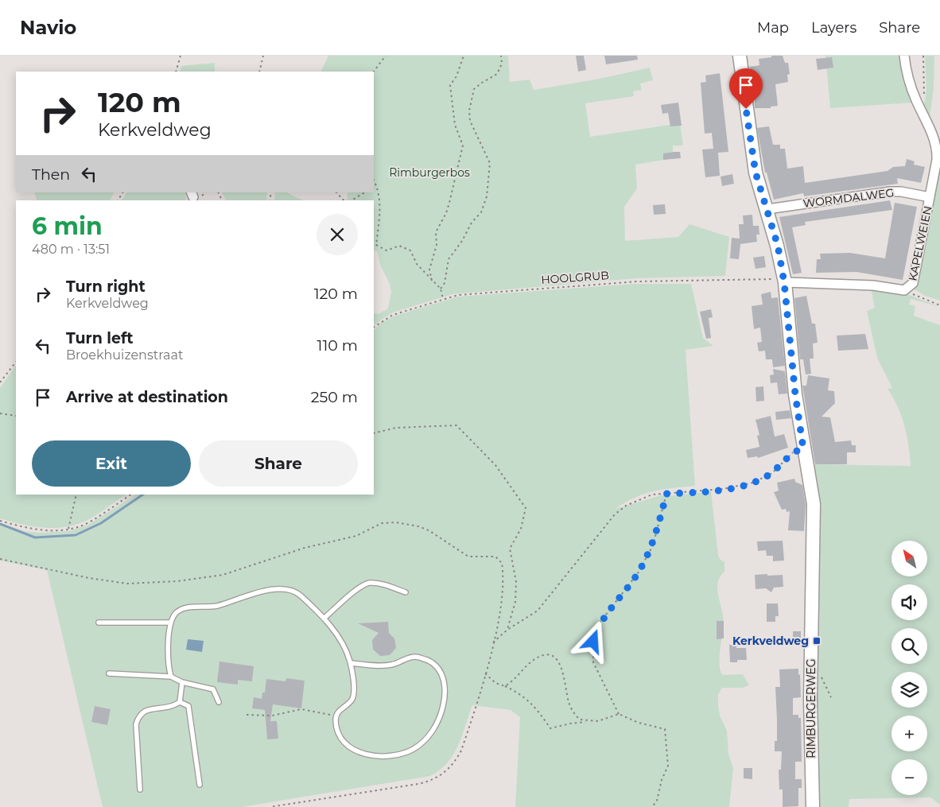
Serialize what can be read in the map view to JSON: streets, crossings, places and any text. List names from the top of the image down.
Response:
{
  "streets": {
    "street": ["WORMDALWEG", "KAPELWEIEN", "RIMBURGERWEG"],
    "path": ["HOOLGRUB"]
  },
  "crossings": [
    ["WORMDALWEG", "KAPELWEIEN"],
    ["WORMDALWEG", "RIMBURGERWEG"],
    ["KAPELWEIEN", "HOOLGRUB"],
    ["KAPELWEIEN", "RIMBURGERWEG"],
    ["HOOLGRUB", "RIMBURGERWEG"]
  ],
  "parks": ["Rimburgerbos"],
  "places": {
    "transit": ["Kerkveldweg"]
  },
  "north": "top left",
  "page": {
    "header": "Navio",
    "nav": ["Map", "Layers", "Share"],
    "turn": ["120 m", "Kerkveldweg"],
    "then": "Then",
    "heading": ["6 min", "480 m · 13:51"],
    "list": [
      {
        "name": "Turn right",
        "note": "Kerkveldweg",
        "value": "120 m"
      },
      {
        "name": "Turn left",
        "note": "Broekhuizenstraat",
        "value": "110 m"
      },
      {
        "name": "Arrive at destination",
        "value": "250 m"
      }
    ],
    "buttons": ["Exit", "Share"],
    "map_buttons": ["+", "−"]
  }
}
